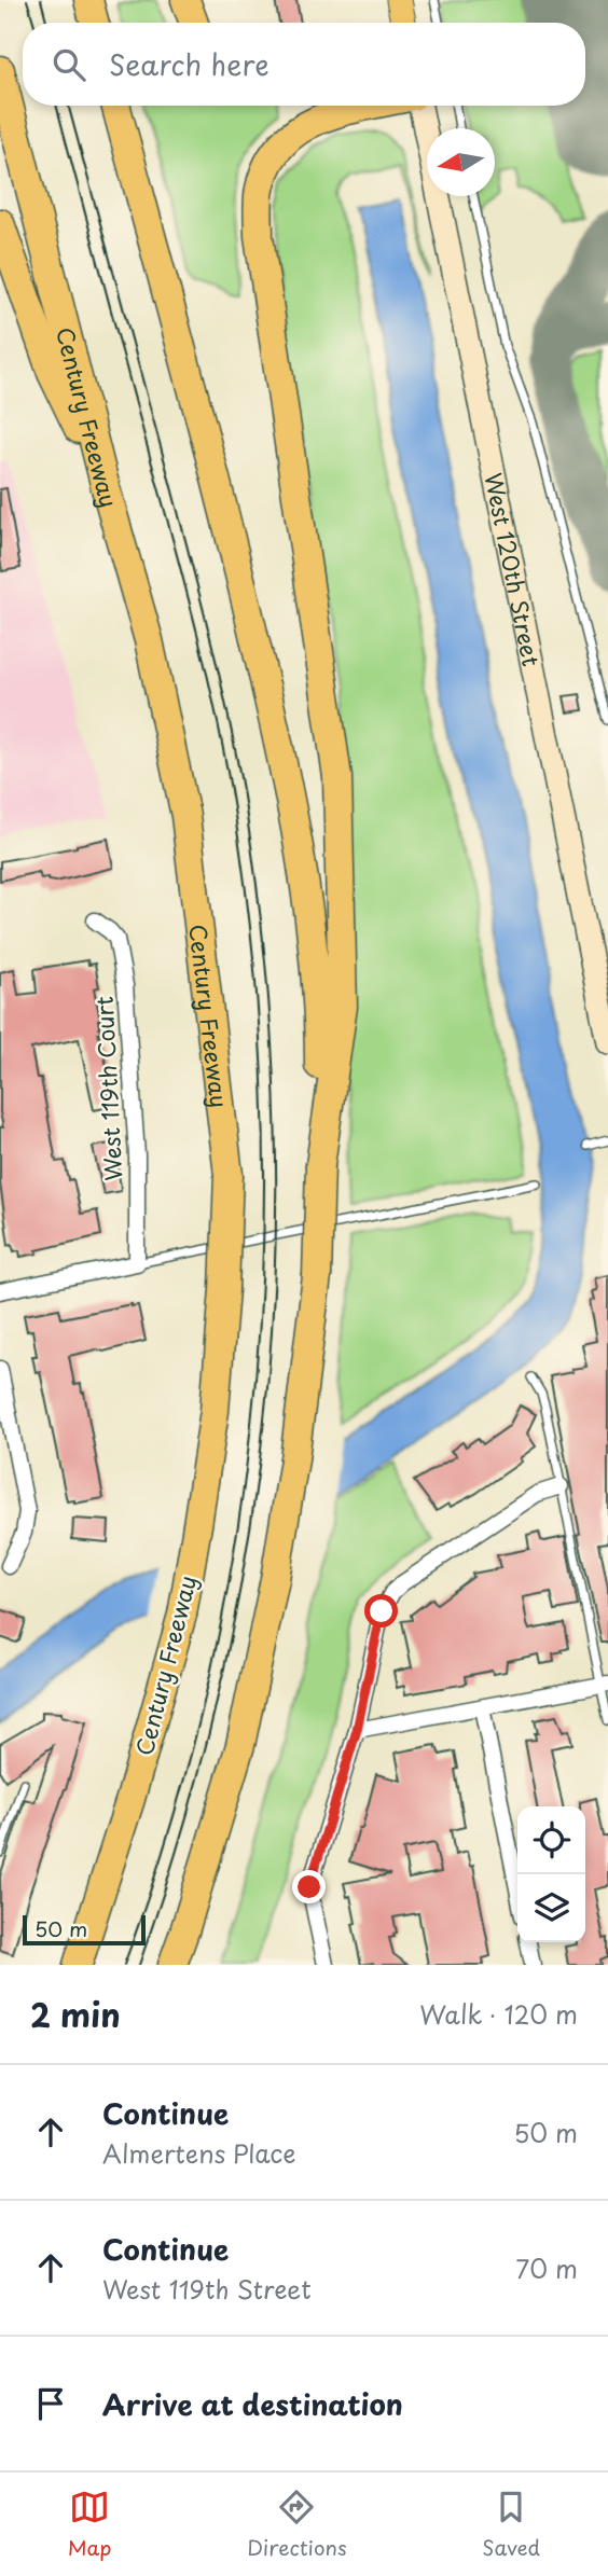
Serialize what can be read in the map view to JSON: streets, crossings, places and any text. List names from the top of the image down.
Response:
{
  "streets": {
    "highway": ["Century Freeway"],
    "main road": ["West 120th Street"],
    "street": ["West 119th Court"]
  },
  "scale_bar": "50 m",
  "north": "left",
  "page": {
    "search": "Search here",
    "scale": "50 m",
    "heading": ["2 min", "Walk · 120 m"],
    "list": [
      ["Continue", "Almertens Place", "50 m"],
      ["Continue", "West 119th Street", "70 m"],
      "Arrive at destination"
    ],
    "nav": ["Map", "Directions", "Saved"]
  }
}
